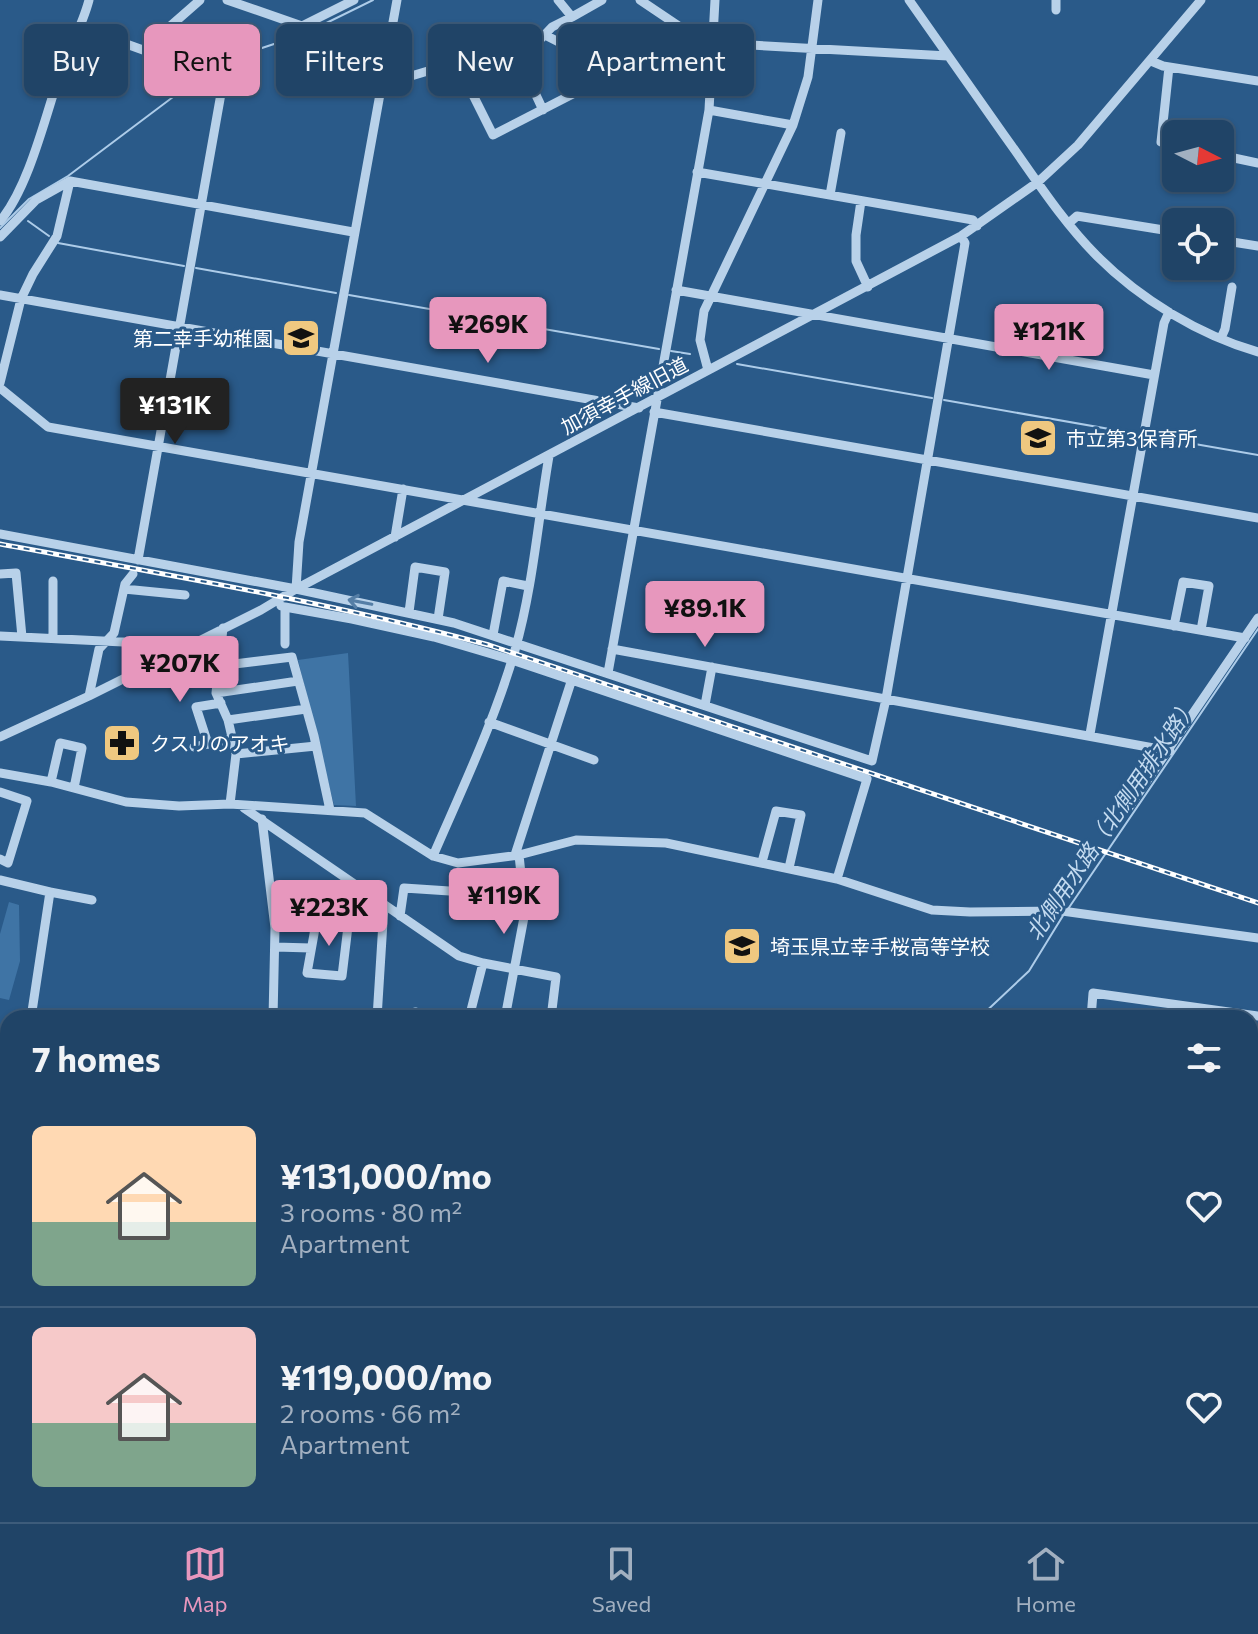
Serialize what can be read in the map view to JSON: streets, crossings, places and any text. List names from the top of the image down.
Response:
{
  "streets": {
    "street": ["加須幸手線旧道"]
  },
  "water": ["北側用水路（北側用排水路）"],
  "places": {
    "school or university": ["第二幸手幼稚園", "市立第3保育所", "埼玉県立幸手桜高等学校"],
    "pharmacy": ["クスリのアオキ"]
  },
  "north": "right",
  "page": {
    "chip": [
      "Buy",
      "Rent",
      "Filters",
      "New",
      "Apartment"
    ],
    "price": [
      "¥269K",
      "¥121K",
      "¥131K",
      "¥89.1K",
      "¥207K",
      "¥119K",
      "¥223K"
    ],
    "heading": "7 homes",
    "list": [
      {
        "name": "¥131,000/mo",
        "note": "3 rooms · 80 m² · Apartment"
      },
      {
        "name": "¥119,000/mo",
        "note": "2 rooms · 66 m² · Apartment"
      }
    ],
    "tabs": ["Map", "Saved", "Home"]
  }
}
